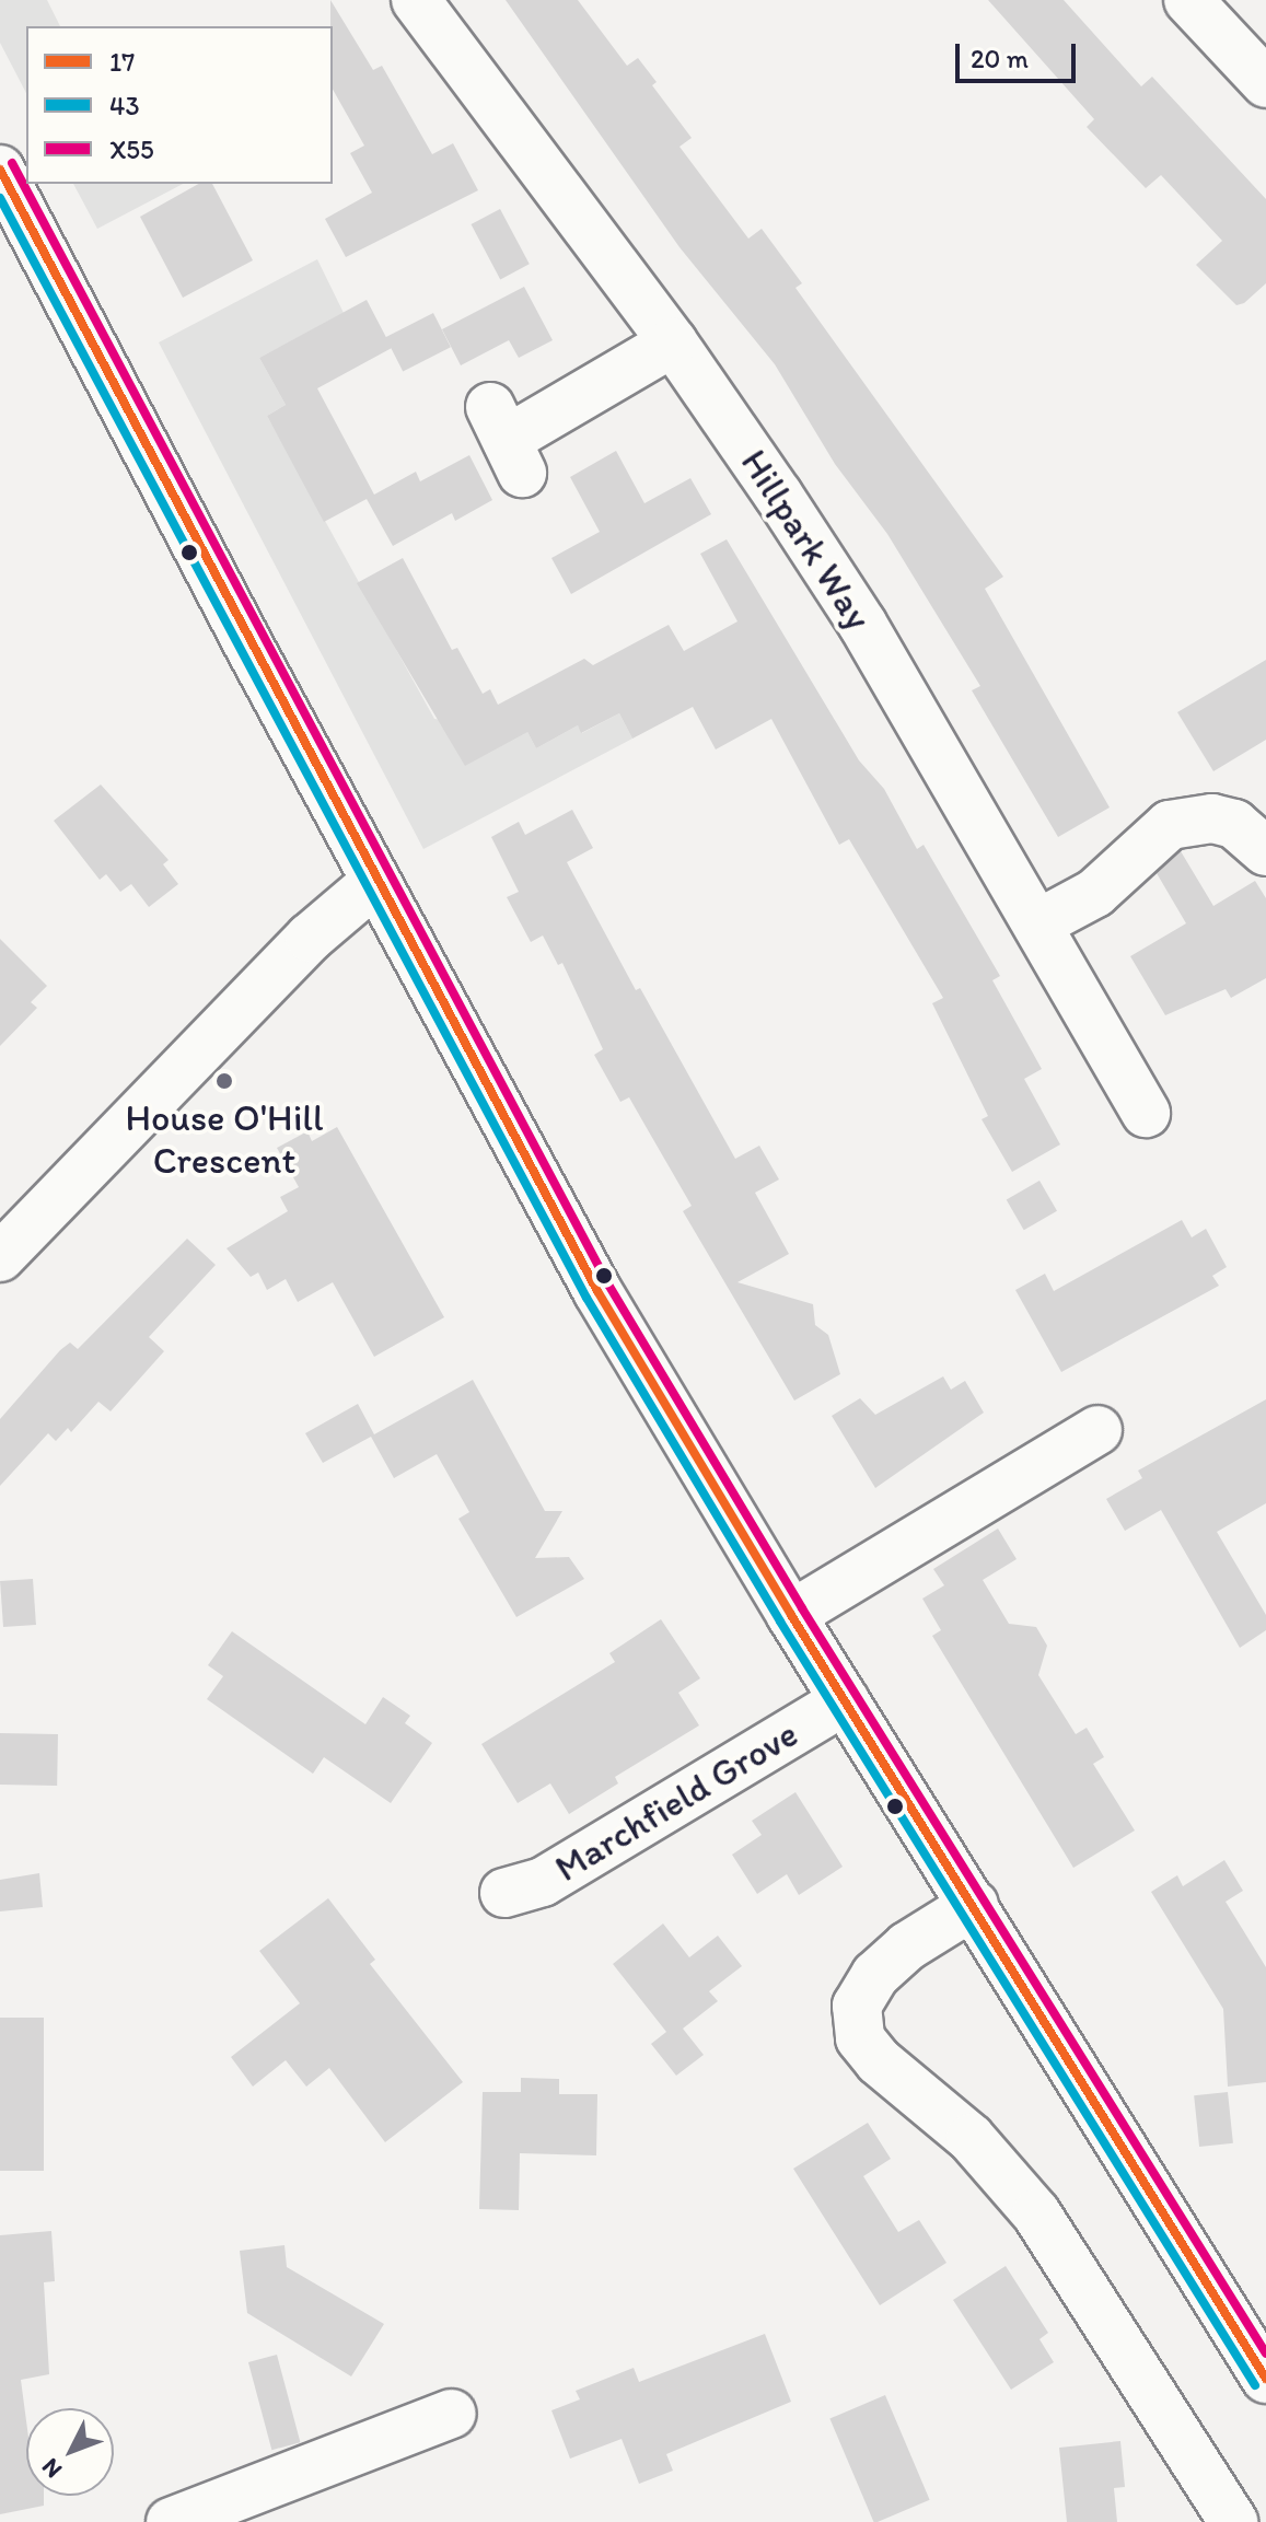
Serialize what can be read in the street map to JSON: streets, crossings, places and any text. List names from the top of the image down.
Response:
{
  "streets": {
    "street": ["Hillpark Way", "Marchfield Grove"]
  },
  "places": ["House O'Hill Crescent"],
  "lines": ["transit line X55", "transit line 17", "transit line 43"],
  "legend": ["17", "43", "X55"],
  "scale_bar": "20 m",
  "north": "bottom left"
}
